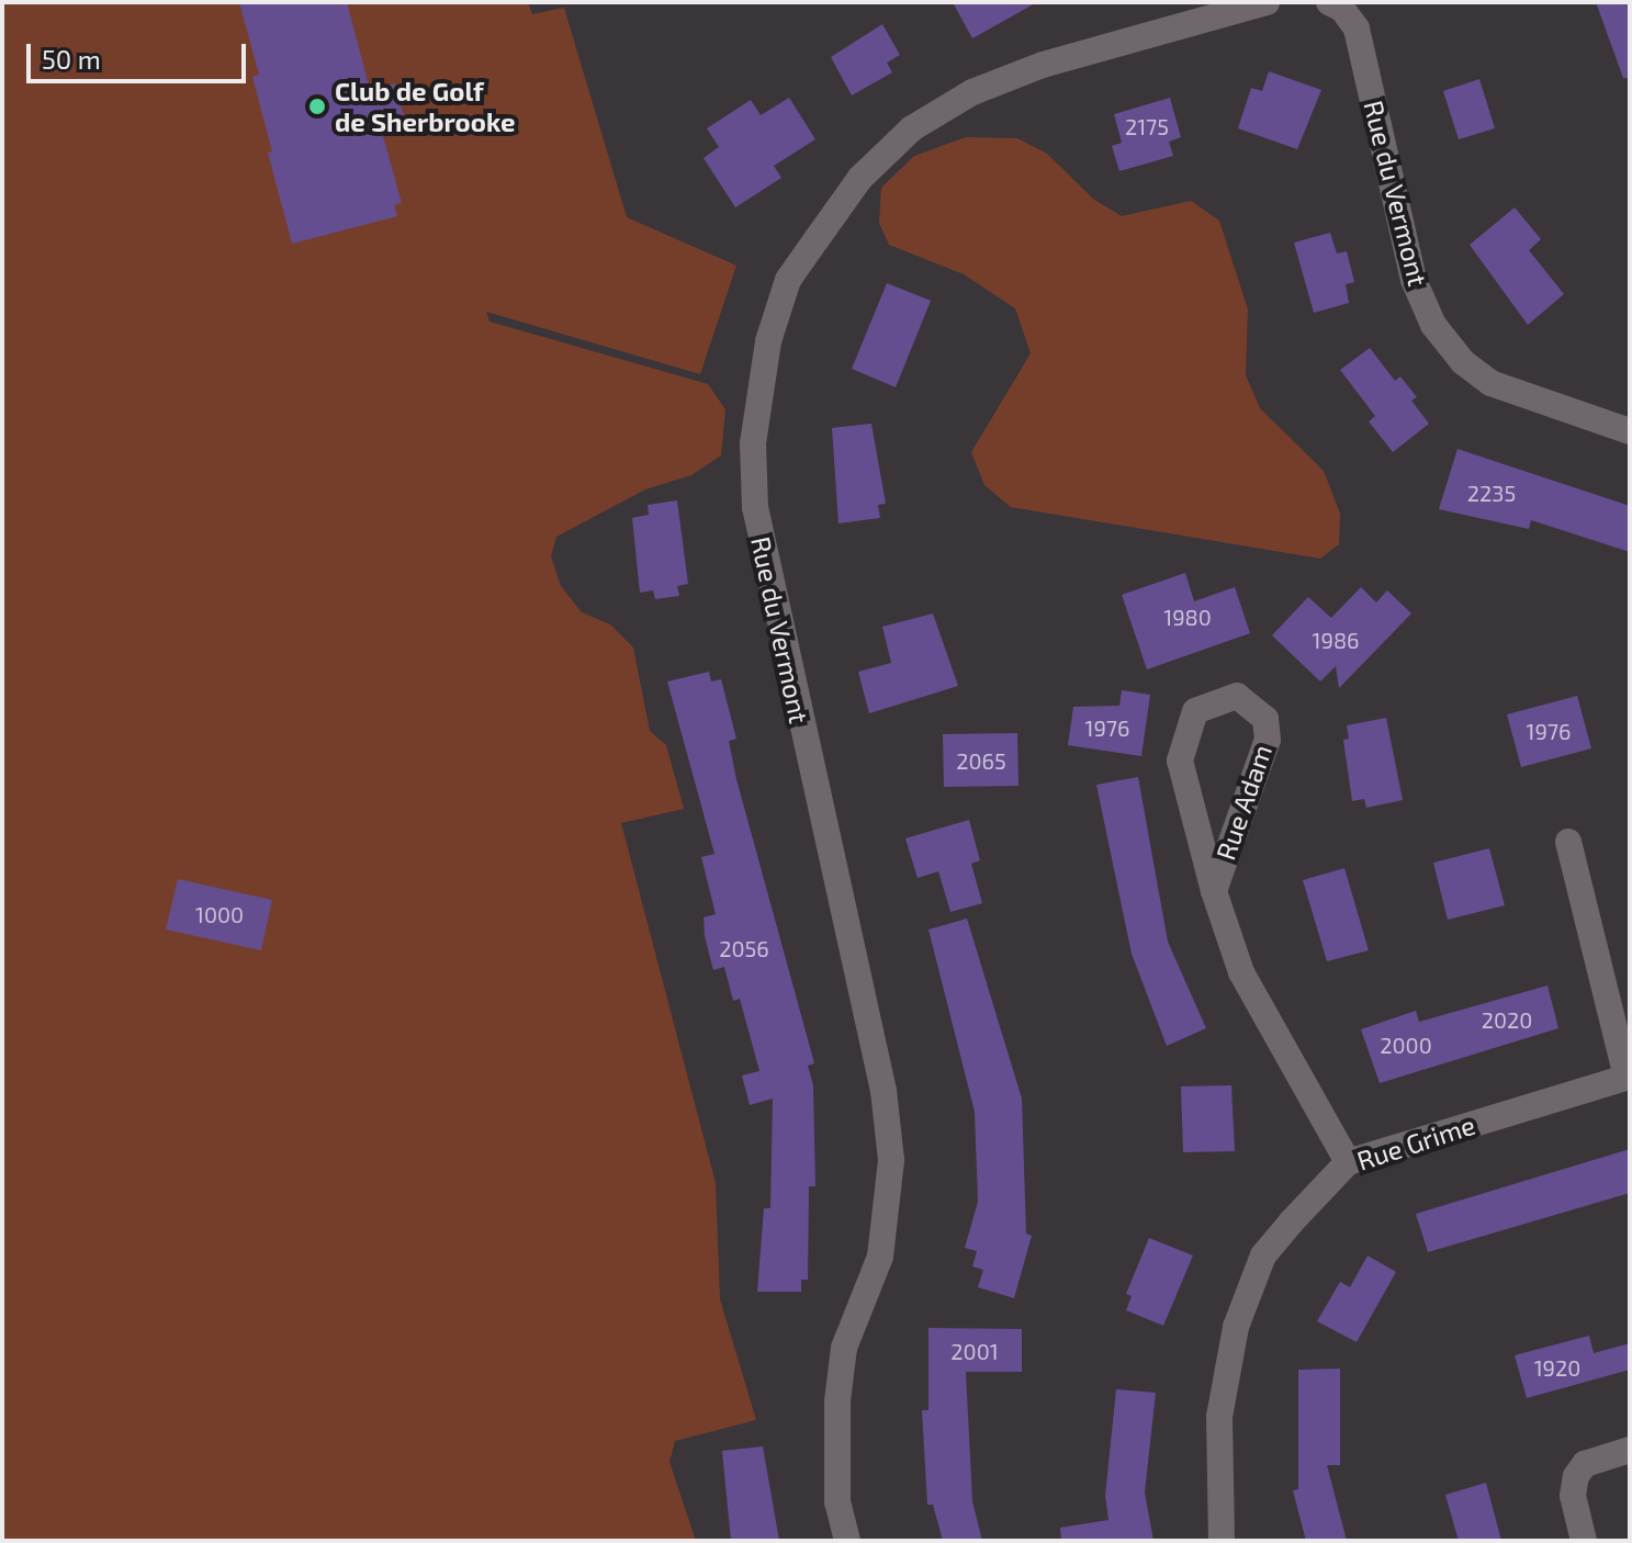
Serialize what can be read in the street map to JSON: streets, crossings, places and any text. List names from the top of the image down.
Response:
{
  "streets": {
    "street": ["Rue du Vermont", "Rue Adam", "Rue Grime"]
  },
  "crossings": [
    ["Rue Adam", "Rue Grime"]
  ],
  "places": ["Club de Golf de Sherbrooke"],
  "house_numbers": [
    "2175",
    "2235",
    "1980",
    "1986",
    "1976",
    "1976",
    "2065",
    "1000",
    "2056",
    "2020",
    "2000",
    "2001",
    "1920"
  ],
  "scale_bar": "50 m"
}
